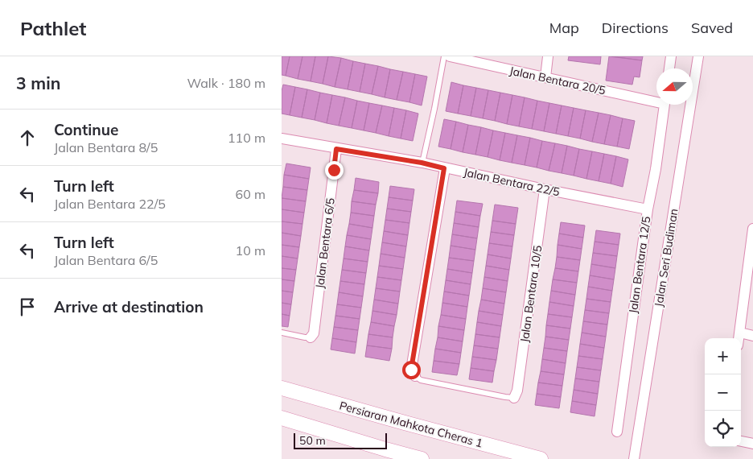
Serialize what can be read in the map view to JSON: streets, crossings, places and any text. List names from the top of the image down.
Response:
{
  "streets": {
    "main road": ["Persiaran Mahkota Cheras 1"],
    "street": [
      "Jalan Bentara 20/5",
      "Jalan Bentara 22/5",
      "Jalan Bentara 6/5",
      "Jalan Seri Budiman",
      "Jalan Bentara 12/5",
      "Jalan Bentara 10/5"
    ]
  },
  "crossings": [
    ["Jalan Bentara 22/5", "Jalan Bentara 6/5"],
    ["Jalan Bentara 22/5", "Jalan Bentara 12/5"],
    ["Jalan Bentara 22/5", "Jalan Bentara 10/5"]
  ],
  "scale_bar": "50 m",
  "north": "left",
  "page": {
    "header": "Pathlet",
    "nav": ["Map", "Directions", "Saved"],
    "heading": ["3 min", "Walk · 180 m"],
    "list": [
      ["Continue", "Jalan Bentara 8/5", "110 m"],
      ["Turn left", "Jalan Bentara 22/5", "60 m"],
      ["Turn left", "Jalan Bentara 6/5", "10 m"],
      "Arrive at destination"
    ],
    "map_buttons": ["+", "−"],
    "scale": "50 m"
  }
}
